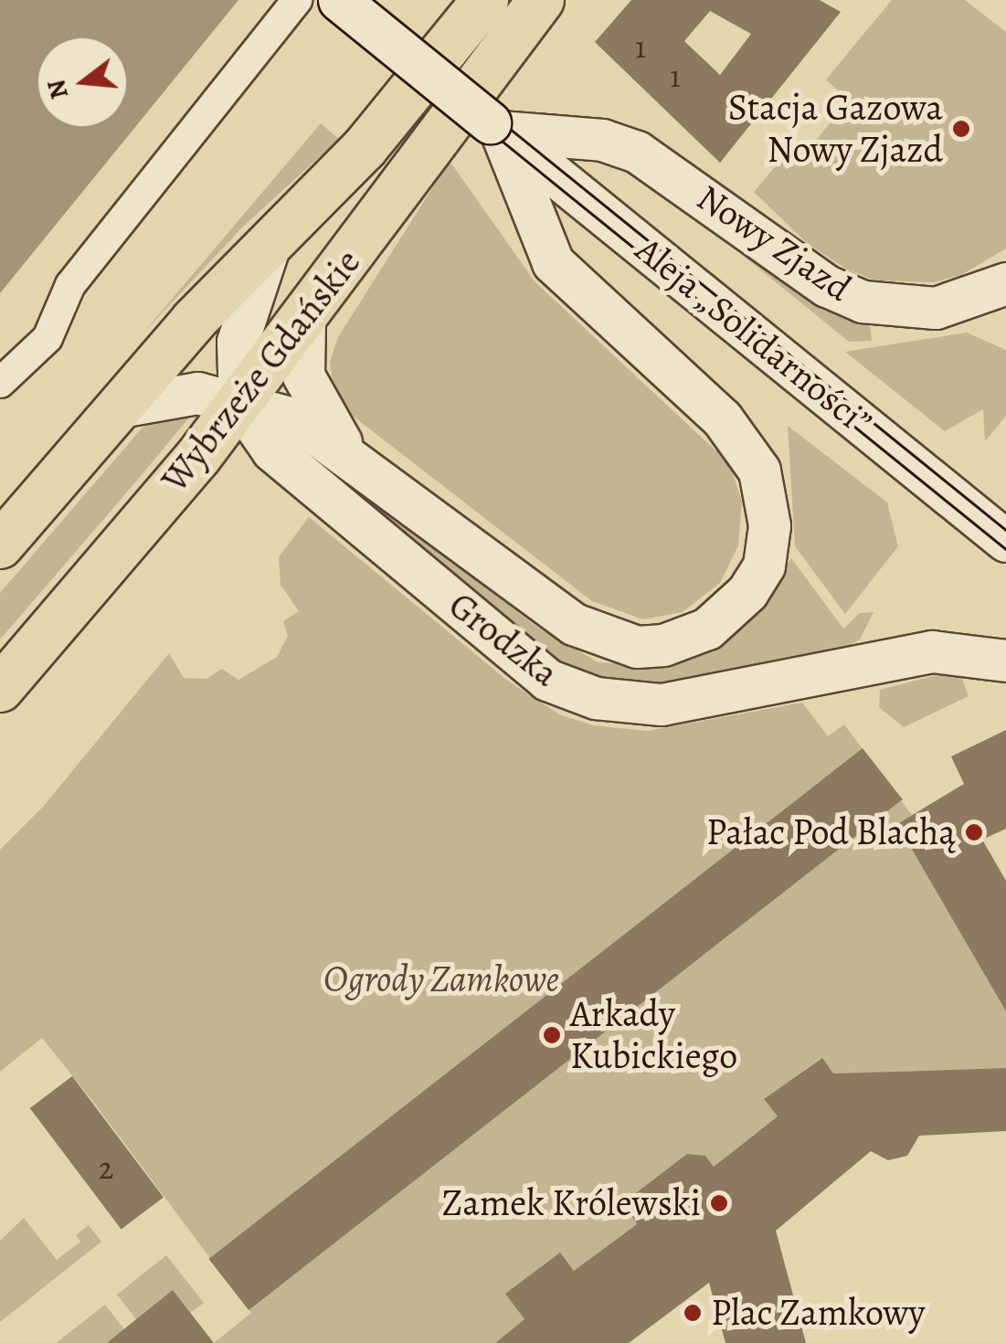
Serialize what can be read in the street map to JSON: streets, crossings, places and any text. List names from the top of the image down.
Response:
{
  "streets": {
    "main road": [
      "Nowy Zjazd",
      "Aleja „Solidarności”",
      "Wybrzeże Gdańskie",
      "Grodzka"
    ]
  },
  "crossings": [
    ["Nowy Zjazd", "Aleja „Solidarności”"],
    ["Wybrzeże Gdańskie", "Grodzka"]
  ],
  "parks": ["Ogrody Zamkowe"],
  "places": [
    "Stacja Gazowa Nowy Zjazd",
    "Pałac Pod Blachą",
    "Arkady Kubickiego",
    "Zamek Królewski",
    "Plac Zamkowy"
  ],
  "house_numbers": ["1", "1", "2"],
  "north": "left"
}
